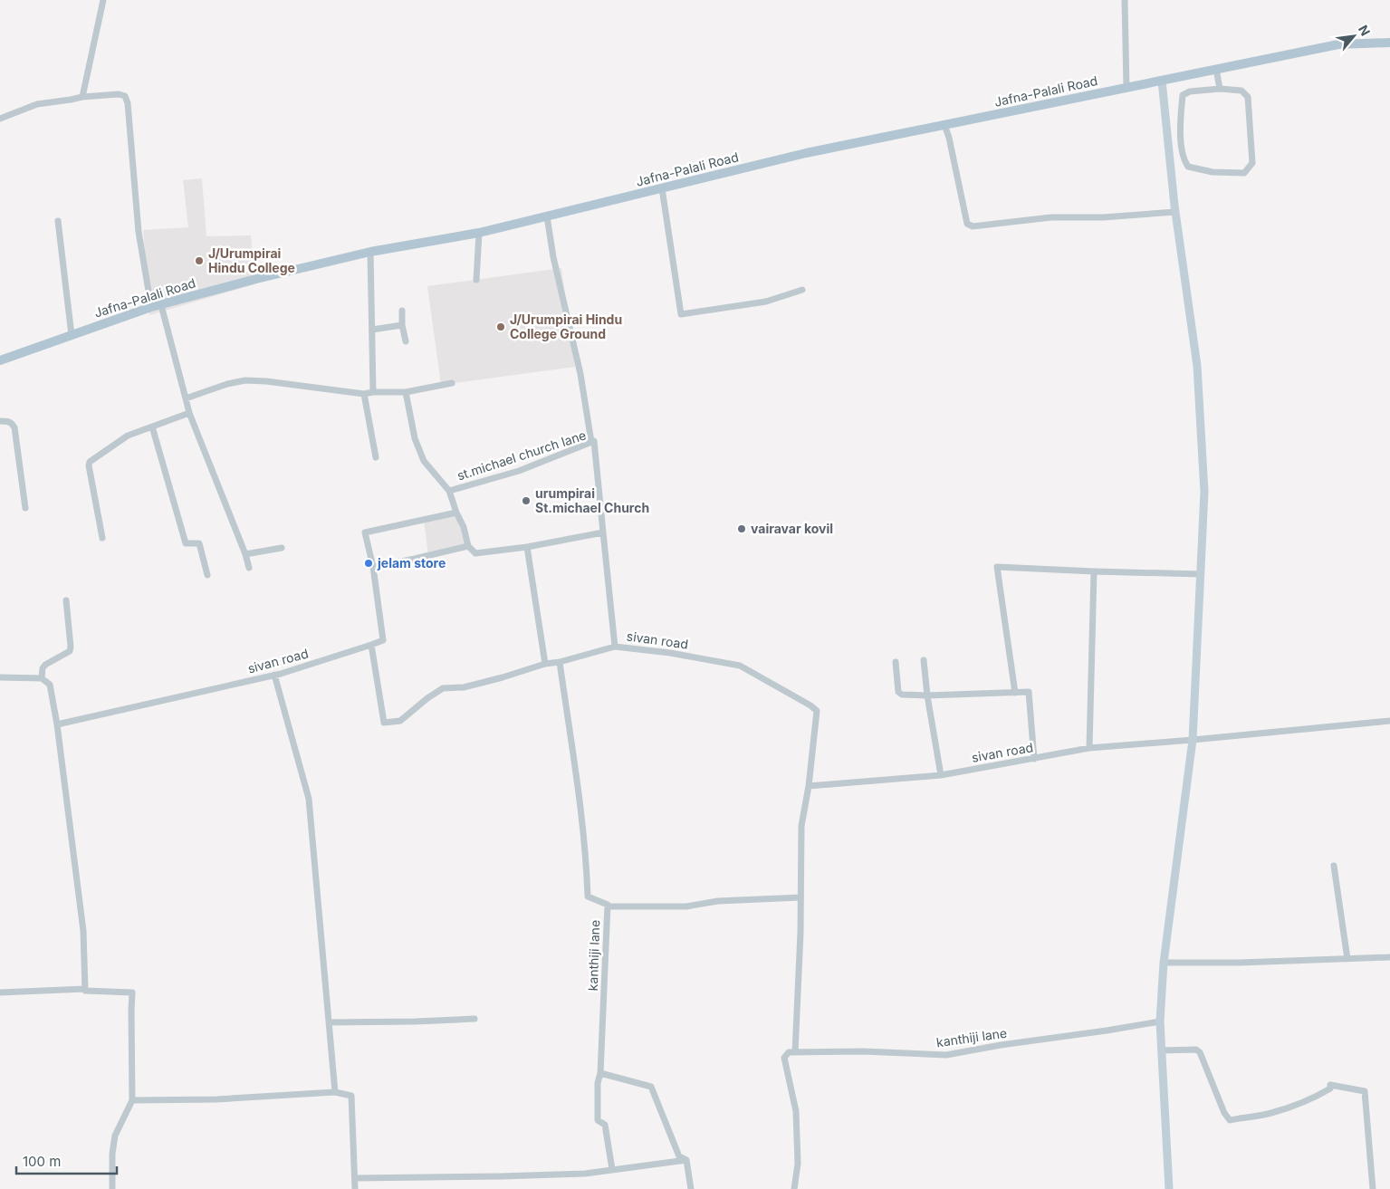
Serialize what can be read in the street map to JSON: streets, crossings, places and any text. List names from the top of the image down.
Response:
{
  "streets": {
    "main road": ["Jafna-Palali Road"],
    "street": ["st.michael church lane", "sivan road", "kanthiji lane"]
  },
  "crossings": [
    ["st.michael church lane", "sivan road"],
    ["sivan road", "kanthiji lane"]
  ],
  "places": [
    "J/Urumpirai Hindu College",
    "J/Urumpirai Hindu College Ground",
    "urumpirai St.michael Church",
    "vairavar kovil",
    "jelam store"
  ],
  "scale_bar": "100 m",
  "north": "top right"
}
